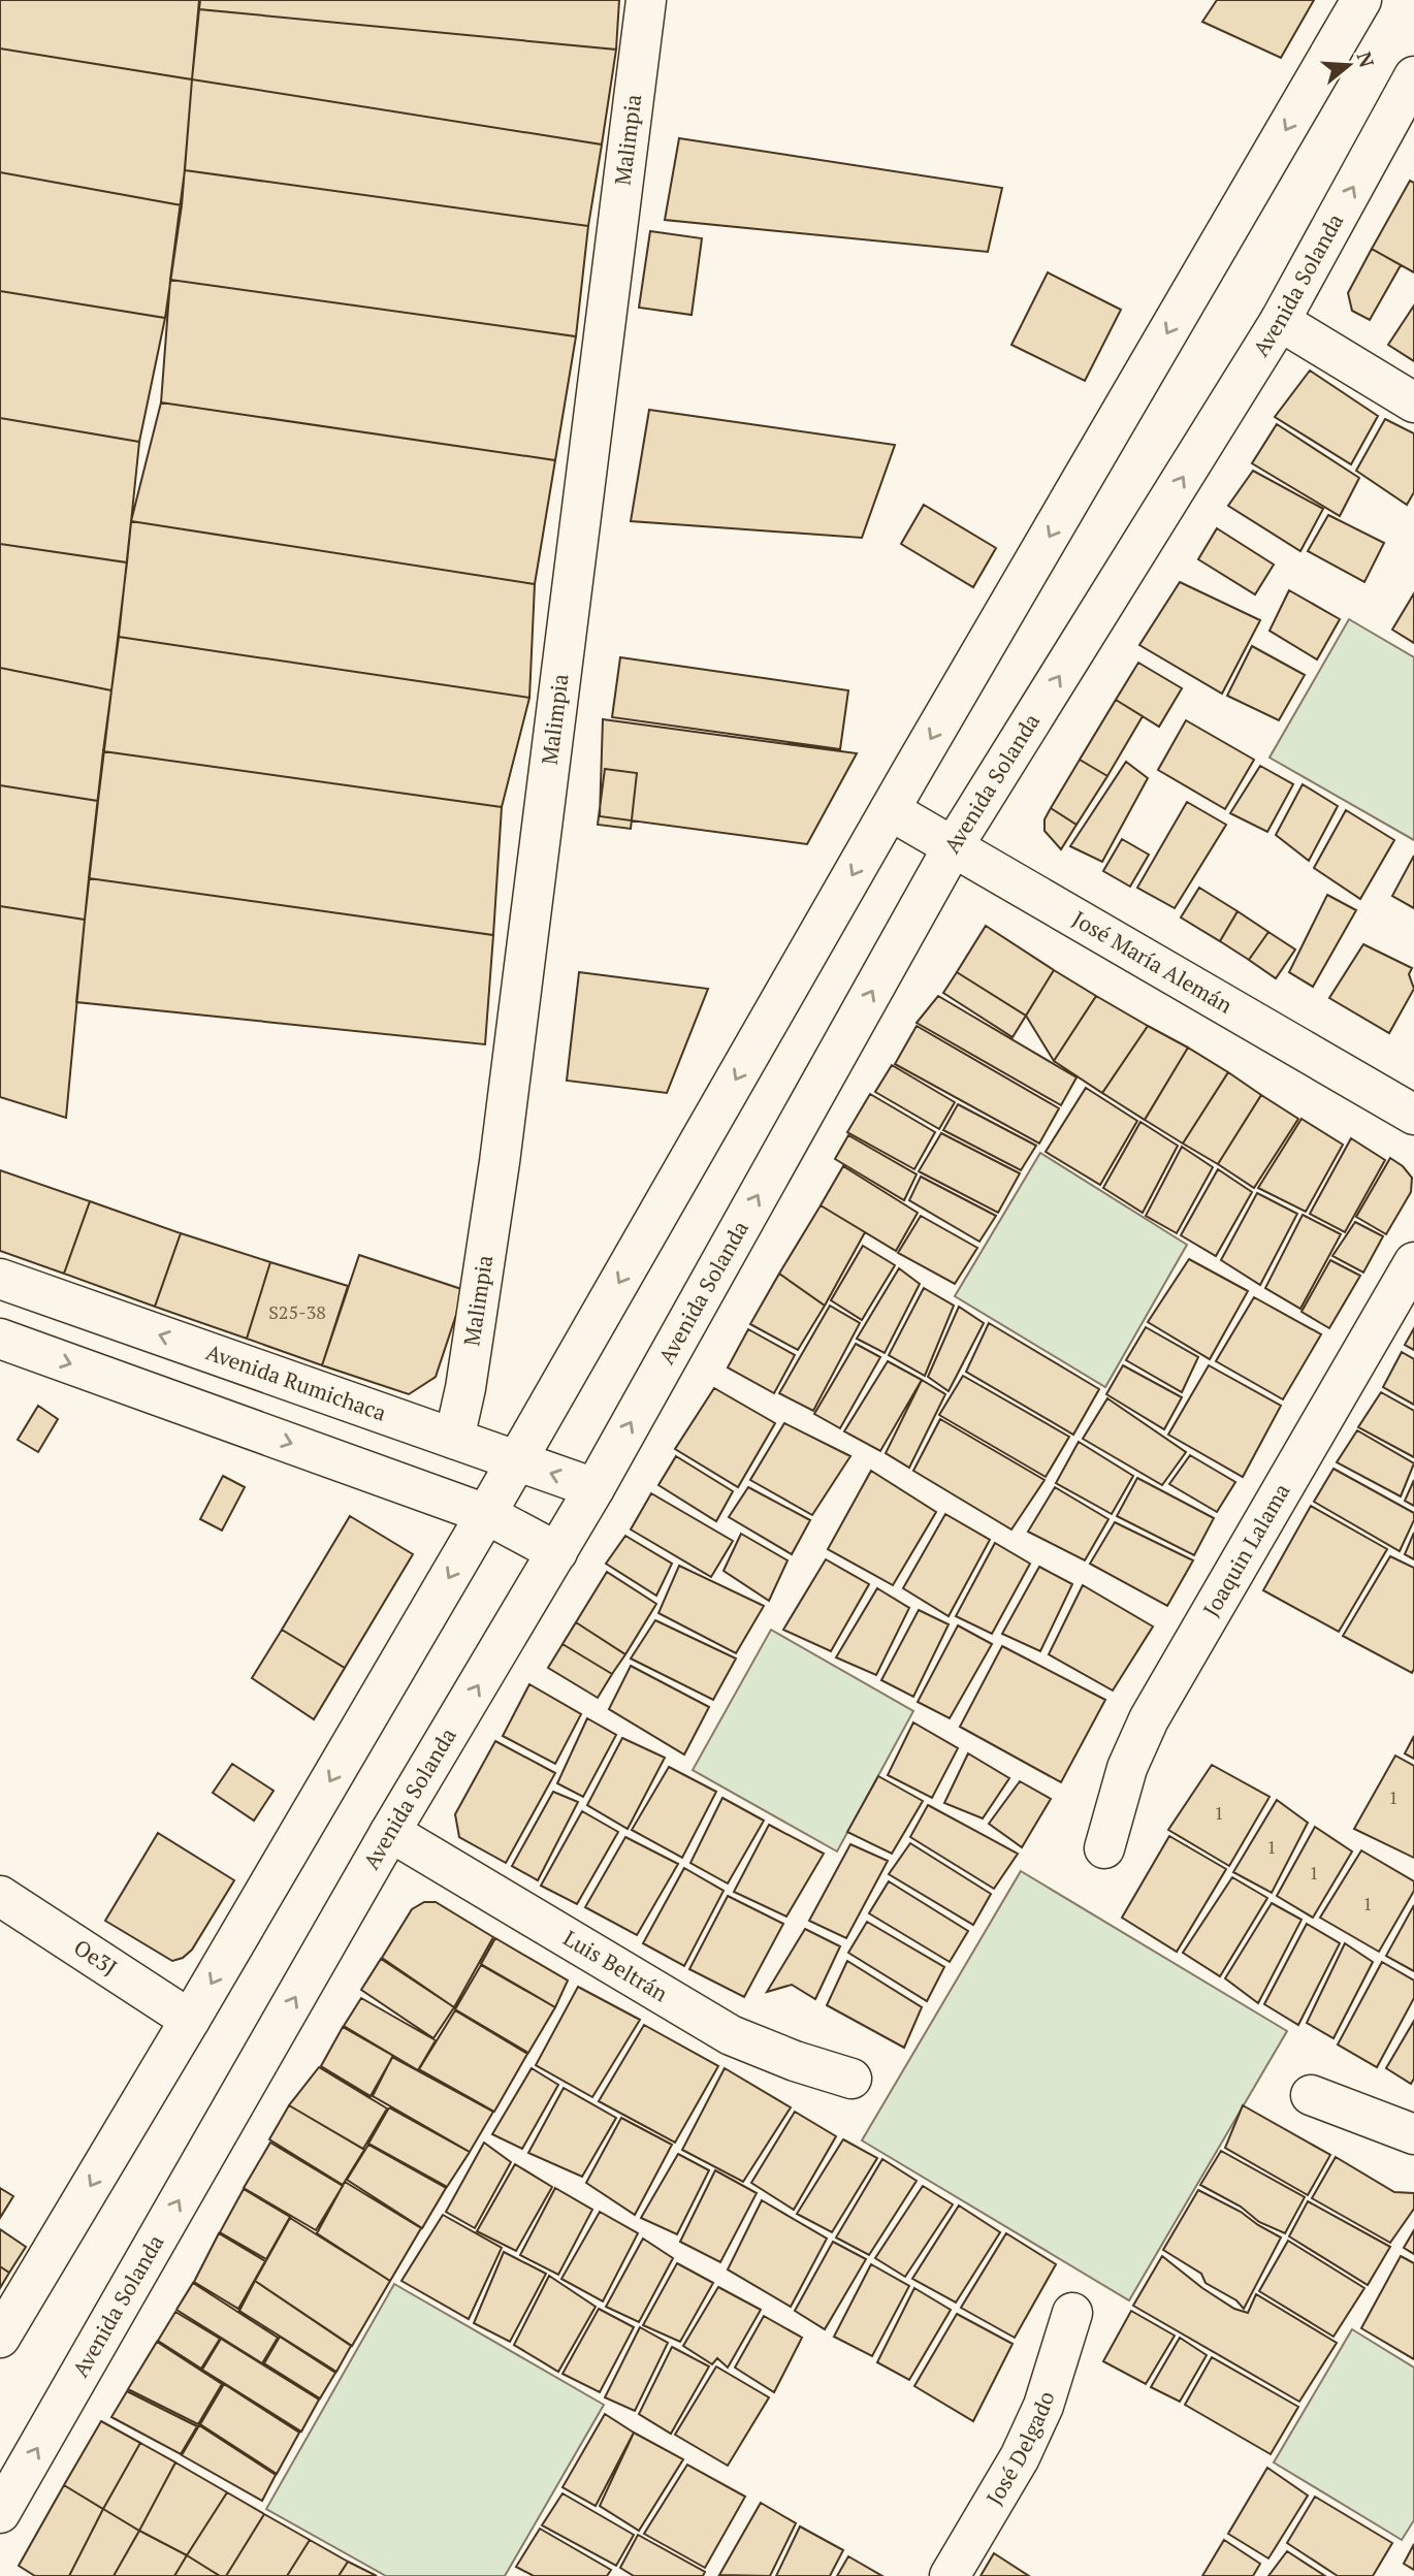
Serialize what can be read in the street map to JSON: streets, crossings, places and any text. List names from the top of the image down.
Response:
{
  "streets": {
    "street": [
      "Malimpia",
      "Avenida Solanda",
      "José María Alemán",
      "Avenida Rumichaca",
      "Joaquin Lalama",
      "Oe3J",
      "Luis Beltrán",
      "José Delgado"
    ]
  },
  "crossings": [
    ["Malimpia", "Avenida Rumichaca"],
    ["Avenida Solanda", "José María Alemán"],
    ["Avenida Solanda", "Avenida Rumichaca"],
    ["Avenida Solanda", "Luis Beltrán"]
  ],
  "house_numbers": [
    "S25-38",
    "1",
    "1",
    "1",
    "1",
    "1"
  ],
  "north": "right"
}
